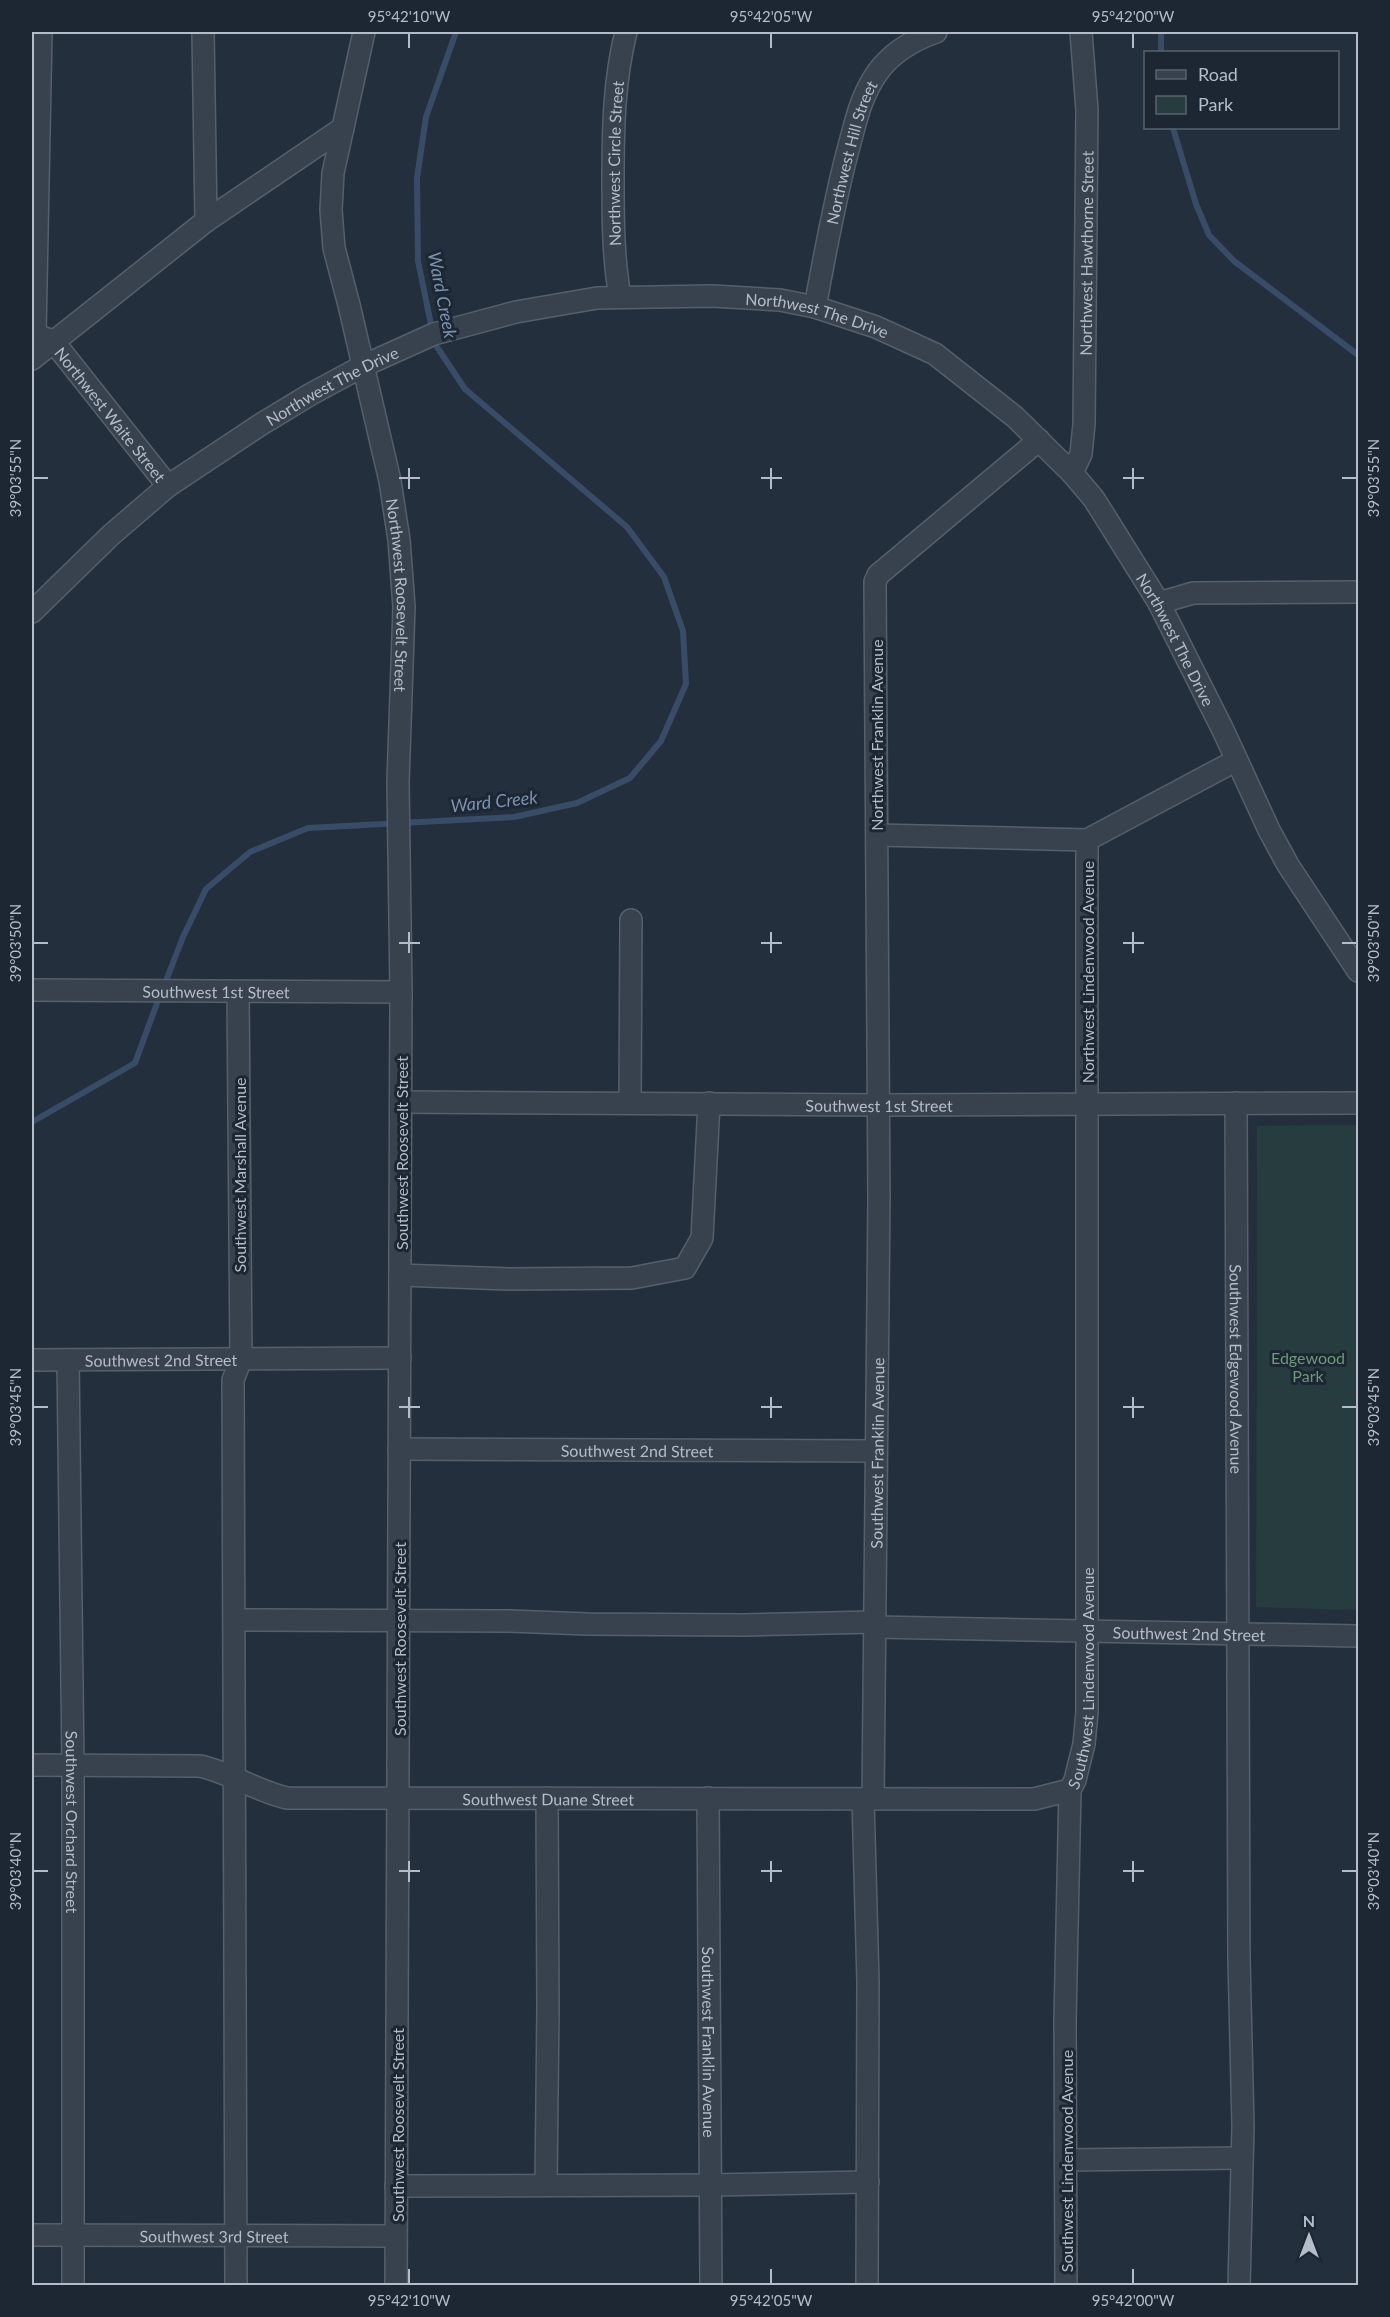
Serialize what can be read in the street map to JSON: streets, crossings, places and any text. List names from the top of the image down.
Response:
{
  "streets": {
    "street": [
      "Northwest Hill Street",
      "Northwest Circle Street",
      "Northwest Hawthorne Street",
      "Northwest The Drive",
      "Northwest Waite Street",
      "Northwest Roosevelt Street",
      "Northwest Franklin Avenue",
      "Northwest Lindenwood Avenue",
      "Southwest 1st Street",
      "Southwest Roosevelt Street",
      "Southwest Marshall Avenue",
      "Southwest 2nd Street",
      "Southwest Edgewood Avenue",
      "Southwest Franklin Avenue",
      "Southwest Lindenwood Avenue",
      "Southwest Duane Street",
      "Southwest Orchard Street",
      "Southwest 3rd Street"
    ]
  },
  "crossings": [
    ["Northwest Hill Street", "Northwest The Drive"],
    ["Northwest Circle Street", "Northwest The Drive"],
    ["Northwest Hawthorne Street", "Northwest The Drive"],
    ["Northwest The Drive", "Northwest Waite Street"],
    ["Northwest The Drive", "Northwest Roosevelt Street"],
    ["Northwest The Drive", "Northwest Franklin Avenue"],
    ["Northwest Roosevelt Street", "Southwest 1st Street"],
    ["Northwest Roosevelt Street", "Southwest Roosevelt Street"],
    ["Northwest Franklin Avenue", "Southwest 1st Street"],
    ["Northwest Franklin Avenue", "Southwest Franklin Avenue"],
    ["Northwest Lindenwood Avenue", "Southwest 1st Street"],
    ["Northwest Lindenwood Avenue", "Southwest Lindenwood Avenue"],
    ["Southwest 1st Street", "Southwest Roosevelt Street"],
    ["Southwest 1st Street", "Southwest Marshall Avenue"],
    ["Southwest 1st Street", "Southwest Edgewood Avenue"],
    ["Southwest 1st Street", "Southwest Franklin Avenue"],
    ["Southwest 1st Street", "Southwest Lindenwood Avenue"],
    ["Southwest Roosevelt Street", "Southwest 2nd Street"],
    ["Southwest Roosevelt Street", "Southwest Duane Street"],
    ["Southwest Roosevelt Street", "Southwest 3rd Street"],
    ["Southwest Marshall Avenue", "Southwest 2nd Street"],
    ["Southwest 2nd Street", "Southwest Edgewood Avenue"],
    ["Southwest 2nd Street", "Southwest Franklin Avenue"],
    ["Southwest 2nd Street", "Southwest Lindenwood Avenue"],
    ["Southwest 2nd Street", "Southwest Orchard Street"],
    ["Southwest Franklin Avenue", "Southwest Duane Street"],
    ["Southwest Lindenwood Avenue", "Southwest Duane Street"],
    ["Southwest Duane Street", "Southwest Orchard Street"],
    ["Southwest Orchard Street", "Southwest 3rd Street"]
  ],
  "water": ["Ward Creek"],
  "parks": ["Edgewood Park"],
  "legend": ["Road", "Park"],
  "north": "top",
  "coordinates": [
    "95°42'10\"W",
    "95°42'05\"W",
    "95°42'00\"W",
    "39°03'55\"N",
    "39°03'50\"N",
    "39°03'45\"N",
    "39°03'40\"N"
  ]
}
